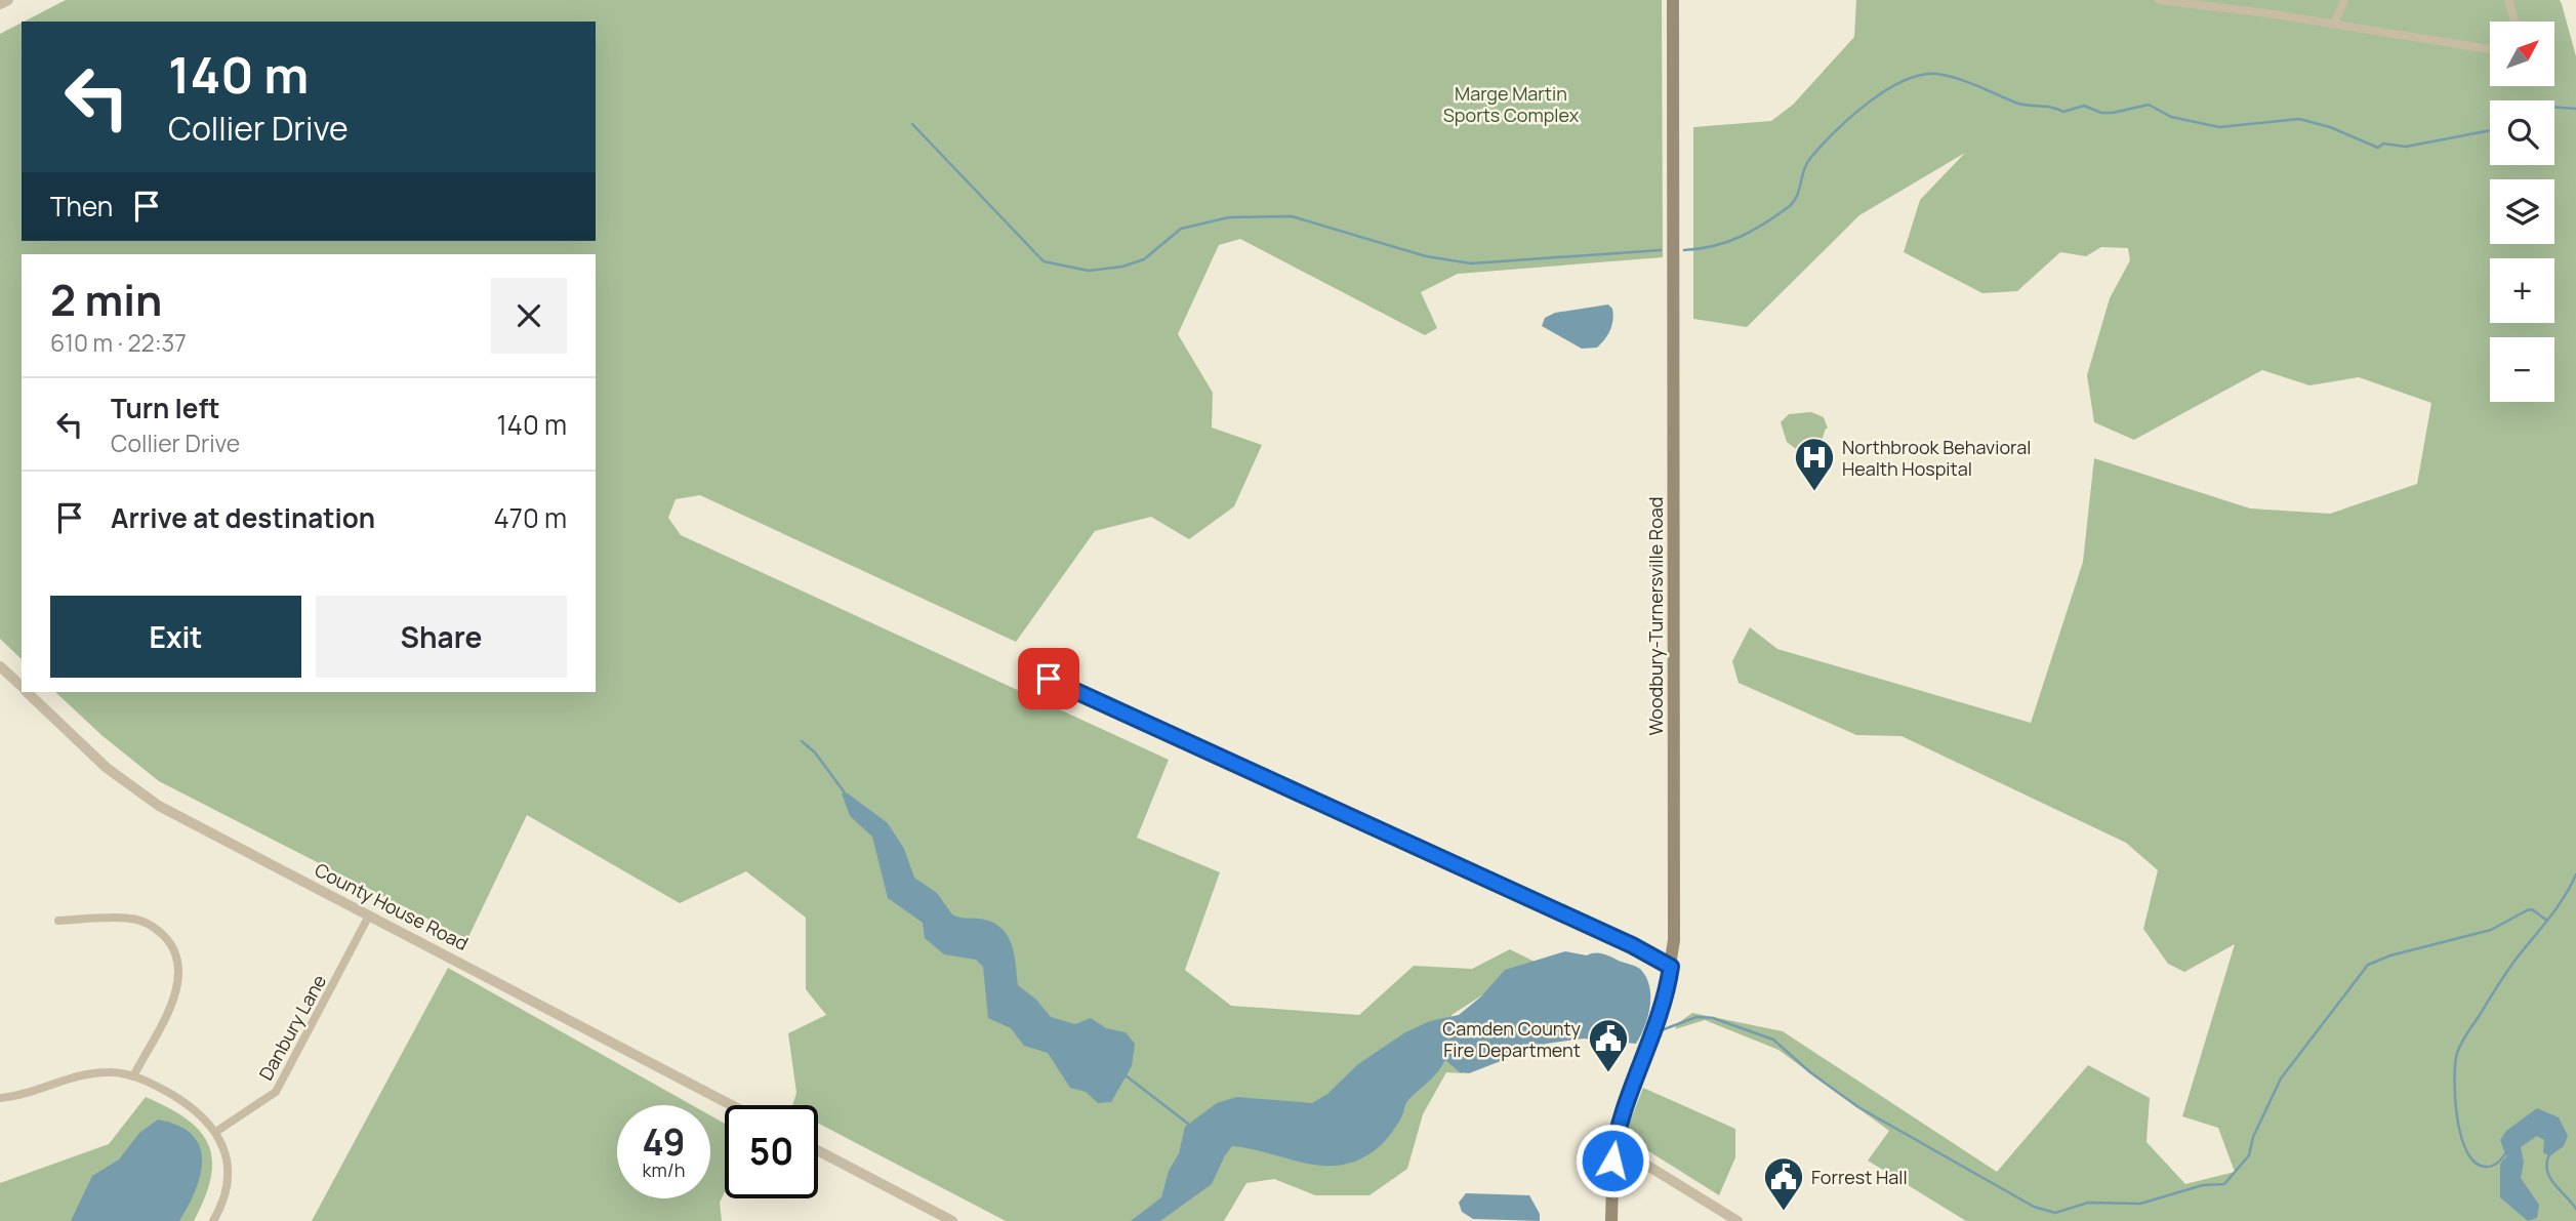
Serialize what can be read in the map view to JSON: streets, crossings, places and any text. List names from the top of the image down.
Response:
{
  "streets": {
    "main road": ["Woodbury-Turnersville Road"],
    "street": ["County House Road", "Danbury Lane"]
  },
  "crossings": [
    ["County House Road", "Danbury Lane"]
  ],
  "parks": ["Marge Martin Sports Complex"],
  "places": {
    "hospital": ["Northbrook Behavioral Health Hospital"],
    "public building": ["Camden County Fire Department", "Forrest Hall"]
  },
  "north": "top right",
  "page": {
    "map_buttons": ["+", "−"],
    "turn": ["140 m", "Collier Drive"],
    "then": "Then",
    "heading": ["2 min", "610 m · 22:37"],
    "list": [
      {
        "name": "Turn left",
        "note": "Collier Drive",
        "value": "140 m"
      },
      {
        "name": "Arrive at destination",
        "value": "470 m"
      }
    ],
    "buttons": ["Exit", "Share"],
    "speed": "49 km/h",
    "limit": "50"
  }
}
